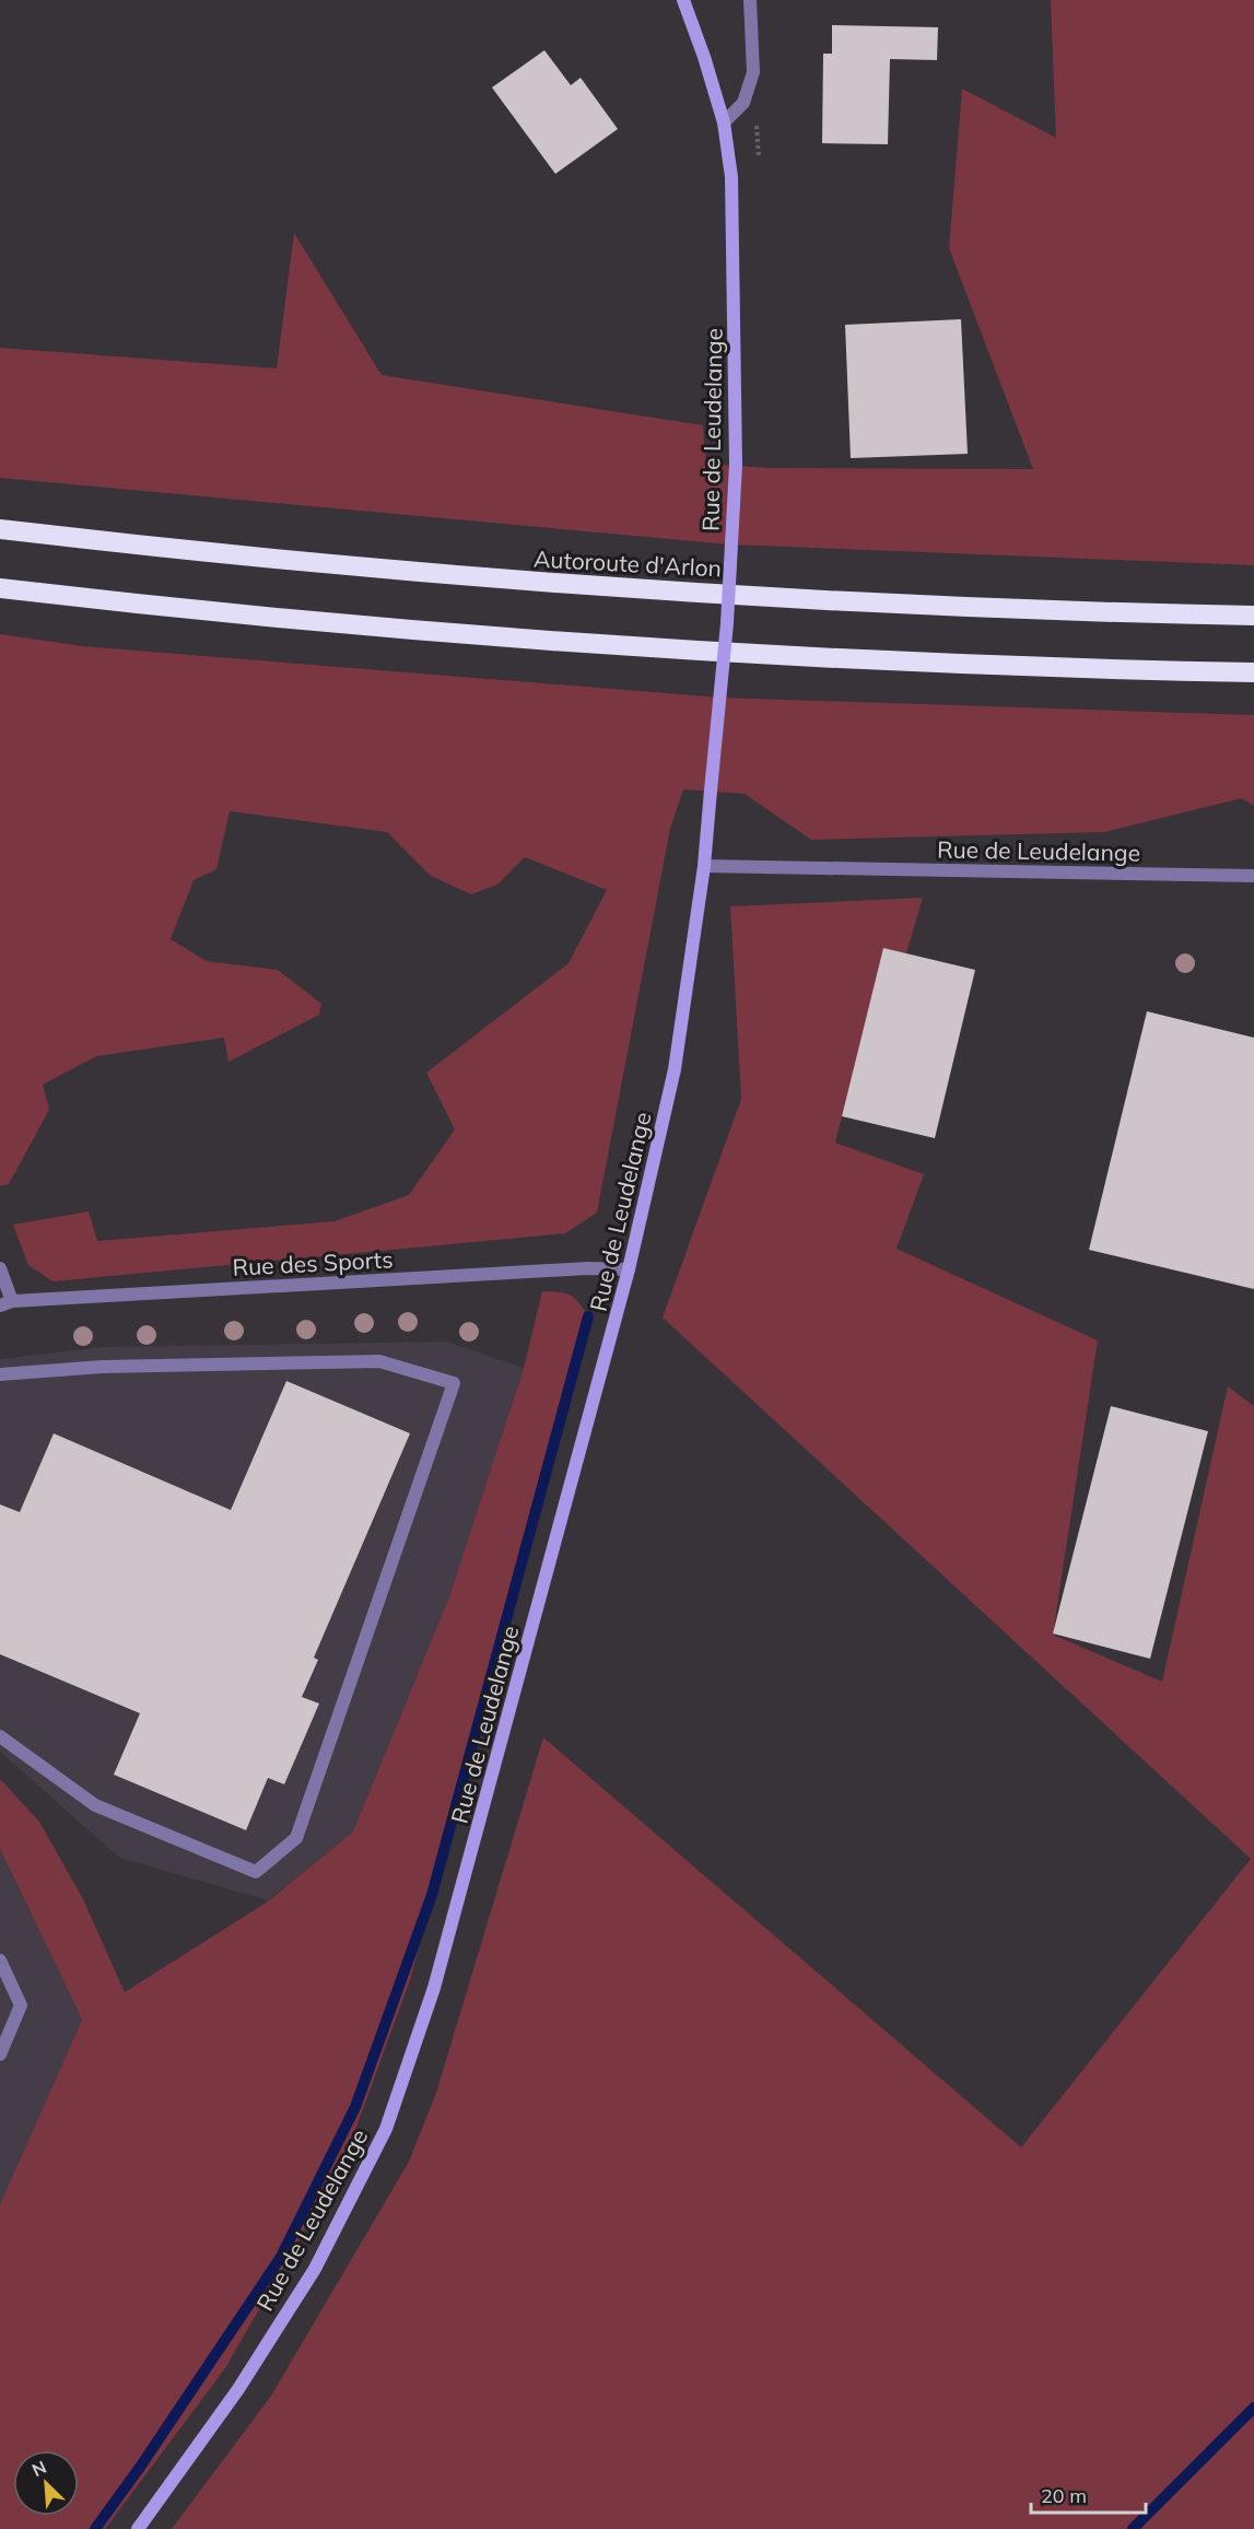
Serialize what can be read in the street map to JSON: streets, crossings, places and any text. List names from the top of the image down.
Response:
{
  "streets": {
    "highway": ["Autoroute d'Arlon"],
    "main road": ["Rue de Leudelange"],
    "street": ["Rue des Sports"]
  },
  "crossings": [
    ["Rue de Leudelange", "Rue des Sports"]
  ],
  "scale_bar": "20 m",
  "north": "top left"
}
